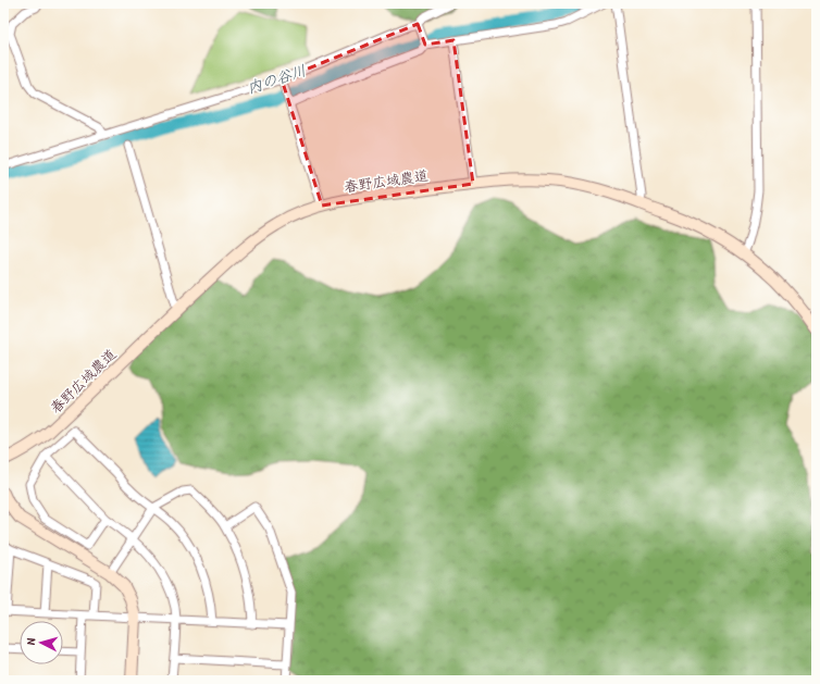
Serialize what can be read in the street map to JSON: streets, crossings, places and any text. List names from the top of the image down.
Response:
{
  "streets": {
    "street": ["春野広域農道"]
  },
  "water": ["内の谷川"],
  "north": "left"
}
